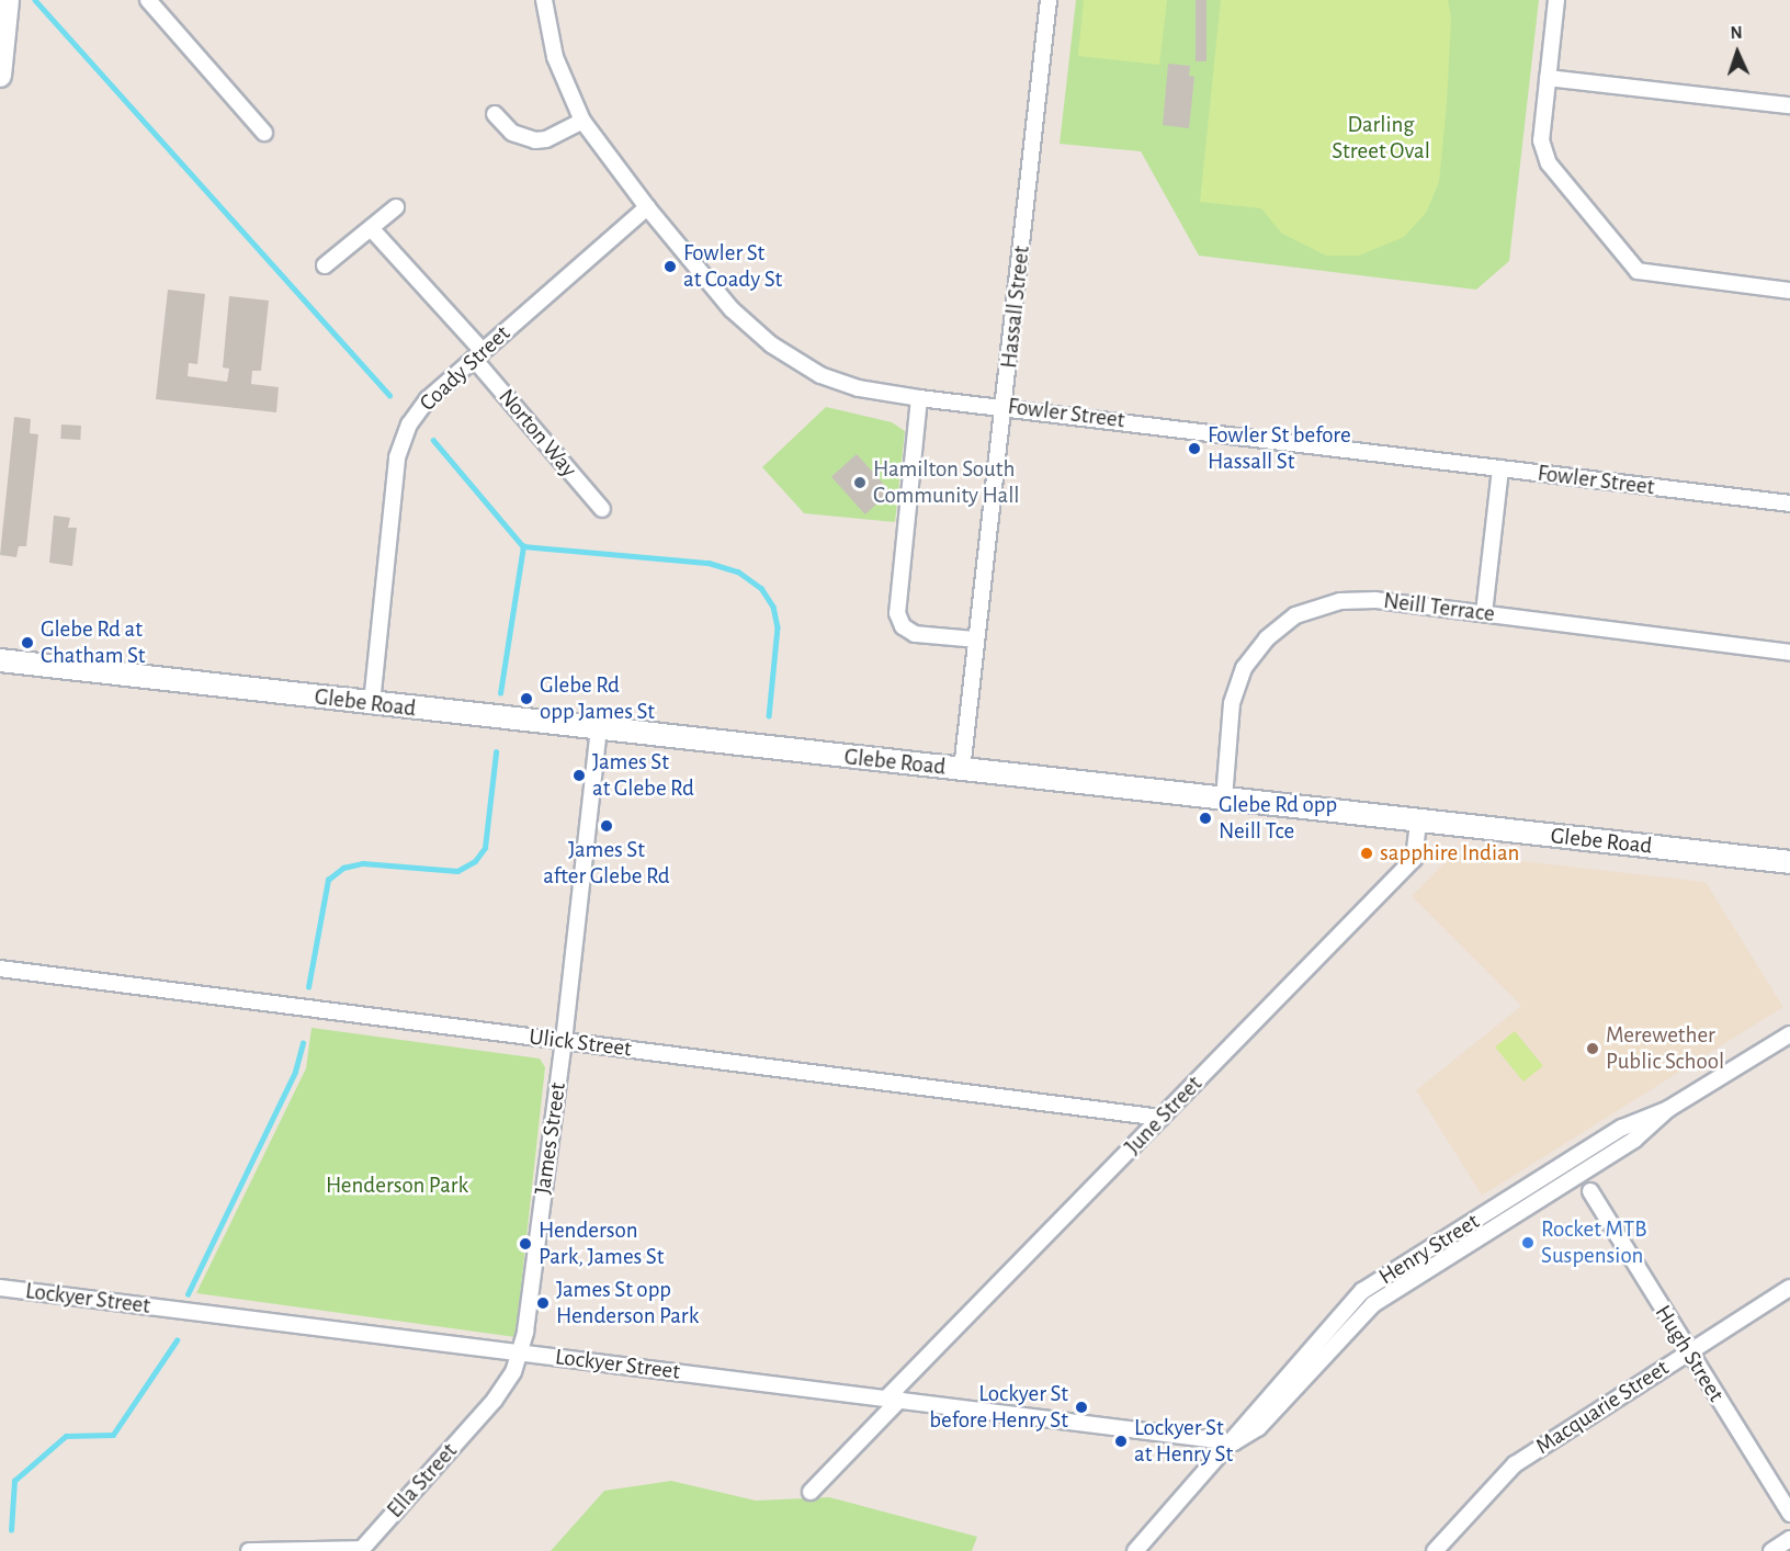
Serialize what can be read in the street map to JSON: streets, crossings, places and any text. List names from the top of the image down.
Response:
{
  "streets": {
    "main road": ["Glebe Road"],
    "street": [
      "Hassall Street",
      "Coady Street",
      "Fowler Street",
      "Norton Way",
      "Neill Terrace",
      "Ulick Street",
      "June Street",
      "James Street",
      "Henry Street",
      "Lockyer Street",
      "Hugh Street",
      "Macquarie Street",
      "Ella Street"
    ]
  },
  "crossings": [
    ["Hassall Street", "Fowler Street"],
    ["Hassall Street", "Glebe Road"],
    ["Coady Street", "Fowler Street"],
    ["Coady Street", "Norton Way"],
    ["Coady Street", "Glebe Road"],
    ["Neill Terrace", "Glebe Road"],
    ["Glebe Road", "June Street"],
    ["Glebe Road", "James Street"],
    ["Ulick Street", "June Street"],
    ["Ulick Street", "James Street"],
    ["June Street", "Lockyer Street"],
    ["James Street", "Lockyer Street"],
    ["James Street", "Ella Street"],
    ["Henry Street", "Lockyer Street"],
    ["Lockyer Street", "Ella Street"],
    ["Hugh Street", "Macquarie Street"]
  ],
  "parks": ["Darling Street Oval", "Henderson Park"],
  "places": [
    "Fowler St at Coady St",
    "Fowler St before Hassall St",
    "Hamilton South Community Hall",
    "Glebe Rd at Chatham St",
    "Glebe Rd opp James St",
    "James St at Glebe Rd",
    "Glebe Rd opp Neill Tce",
    "James St after Glebe Rd",
    "sapphire Indian",
    "Merewether Public School",
    "Rocket MTB Suspension",
    "Henderson Park, James St",
    "James St opp Henderson Park",
    "Lockyer St before Henry St",
    "Lockyer St at Henry St"
  ],
  "north": "top"
}
